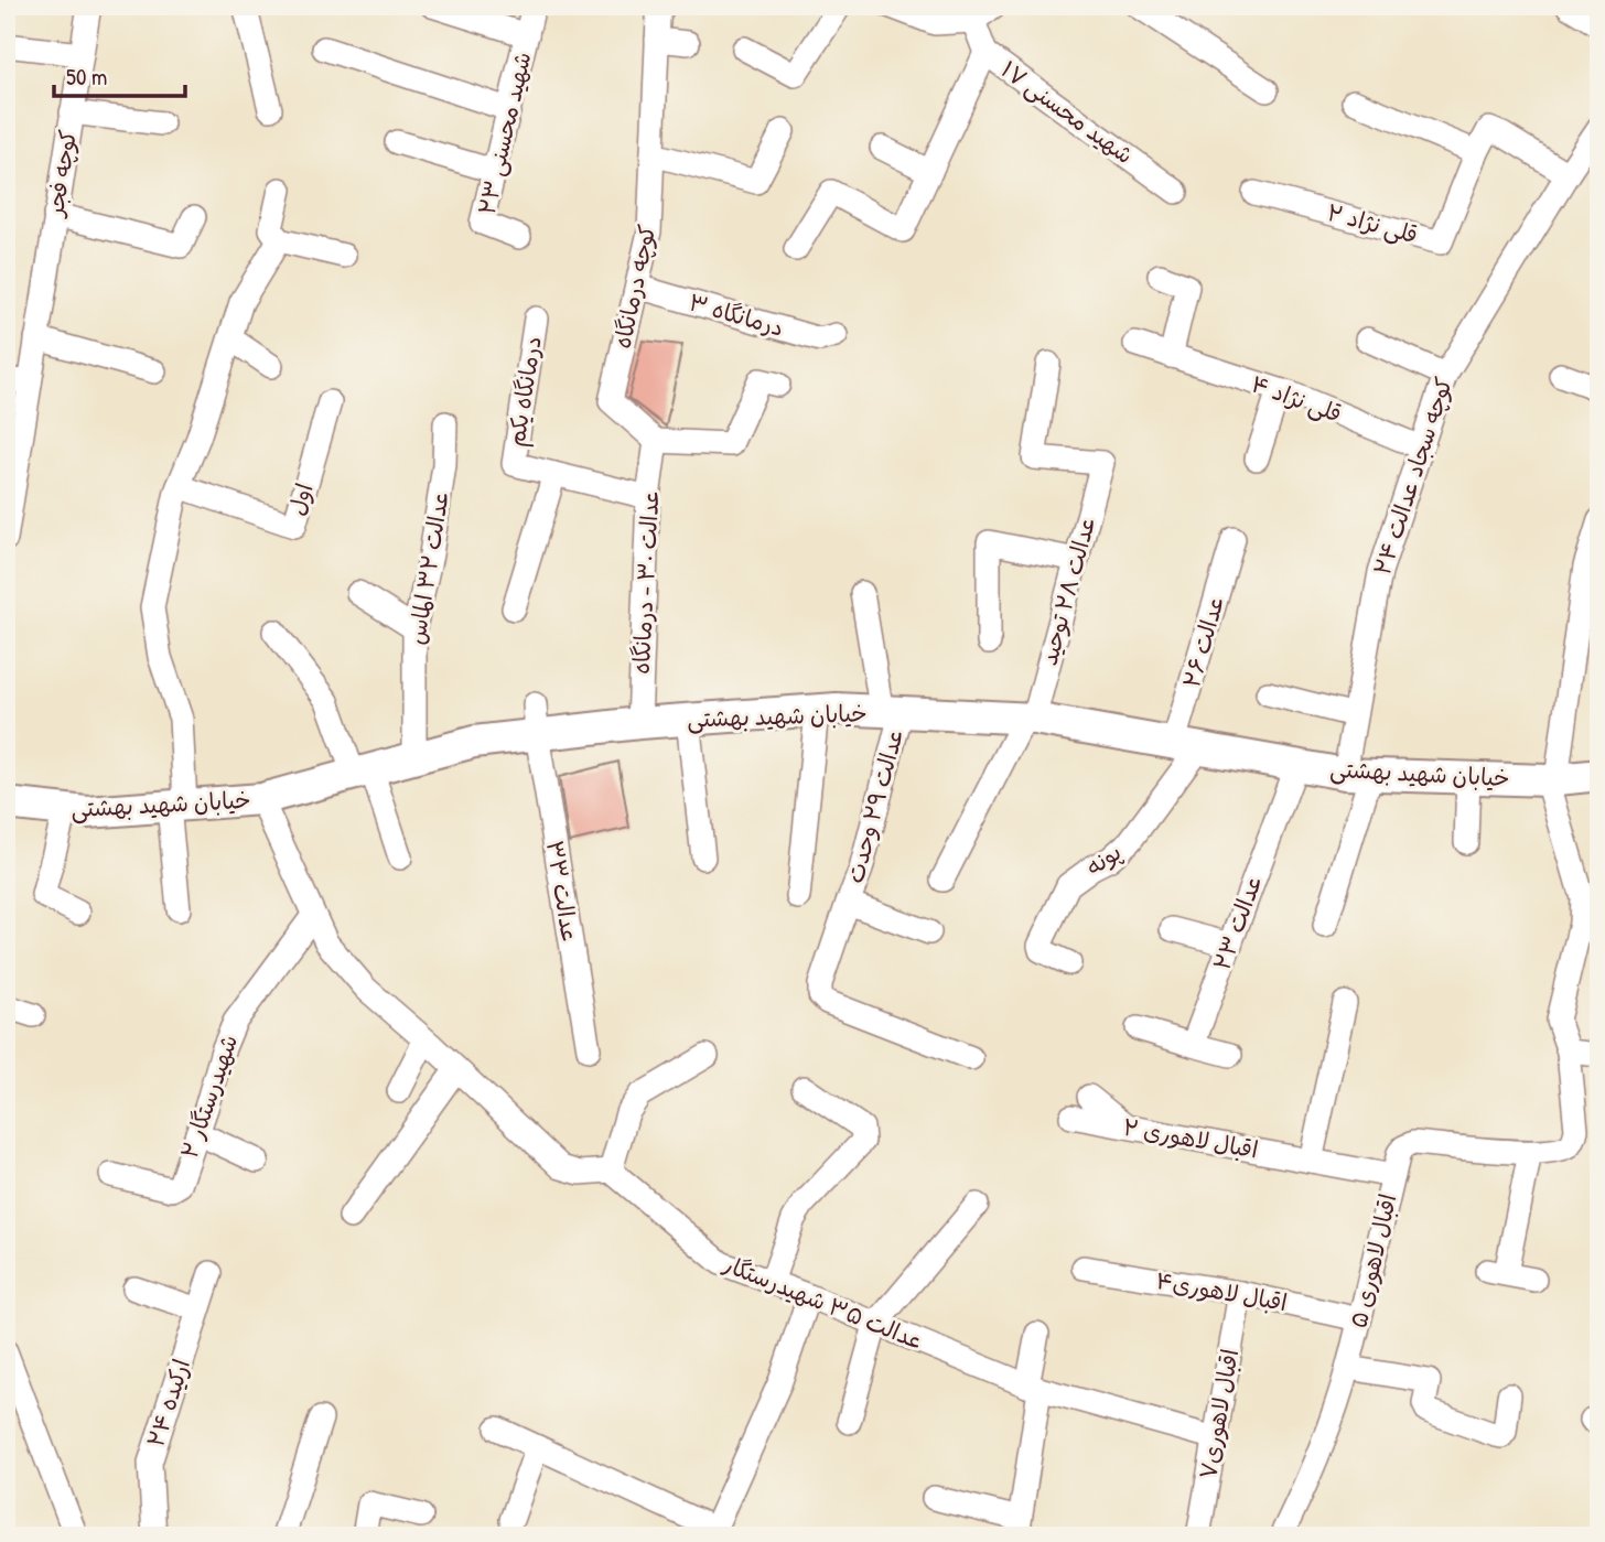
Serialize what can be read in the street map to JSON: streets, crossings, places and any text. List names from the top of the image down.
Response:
{
  "streets": {
    "main road": ["خیابان شهید بهشتی"],
    "street": [
      "شهید محسنی ۱۷",
      "شهید محسنی ۲۳",
      "کوچه فجر",
      "قلی نژاد ۲",
      "کوچه درمانگاه",
      "درمانگاه ۳",
      "درمانگاه یکم",
      "قلی نژاد ۴",
      "کوچه سجاد عدالت ۲۴",
      "اول",
      "عدالت ۳۲ الماس",
      "عدالت ۳۰ - درمانگاه",
      "عدالت ۲۸ توحید",
      "عدالت ۲۶",
      "عدالت ۲۹ وحدت",
      "پونه",
      "عدالت ۳۳",
      "عدالت ۲۳",
      "شهیدرستگار ۲",
      "اقبال لاهوری ۲",
      "اقبال لاهوری ۵",
      "اقبال لاهوری۴",
      "عدالت ۳۵ شهیدرستگار",
      "ارکیده ۲۴",
      "اقبال لاهوری۷"
    ]
  },
  "crossings": [
    ["کوچه درمانگاه", "درمانگاه ۳"],
    ["کوچه درمانگاه", "عدالت ۳۰ - درمانگاه"],
    ["درمانگاه یکم", "عدالت ۳۰ - درمانگاه"],
    ["قلی نژاد ۴", "کوچه سجاد عدالت ۲۴"],
    ["کوچه سجاد عدالت ۲۴", "خیابان شهید بهشتی"],
    ["عدالت ۳۲ الماس", "خیابان شهید بهشتی"],
    ["عدالت ۳۰ - درمانگاه", "خیابان شهید بهشتی"],
    ["عدالت ۲۸ توحید", "خیابان شهید بهشتی"],
    ["عدالت ۲۶", "خیابان شهید بهشتی"],
    ["عدالت ۲۶", "پونه"],
    ["خیابان شهید بهشتی", "عدالت ۲۹ وحدت"],
    ["خیابان شهید بهشتی", "پونه"],
    ["خیابان شهید بهشتی", "عدالت ۳۳"],
    ["خیابان شهید بهشتی", "عدالت ۲۳"],
    ["اقبال لاهوری ۲", "اقبال لاهوری ۵"],
    ["اقبال لاهوری ۵", "اقبال لاهوری۴"],
    ["اقبال لاهوری۴", "اقبال لاهوری۷"],
    ["عدالت ۳۵ شهیدرستگار", "اقبال لاهوری۷"]
  ],
  "scale_bar": "50 m"
}
